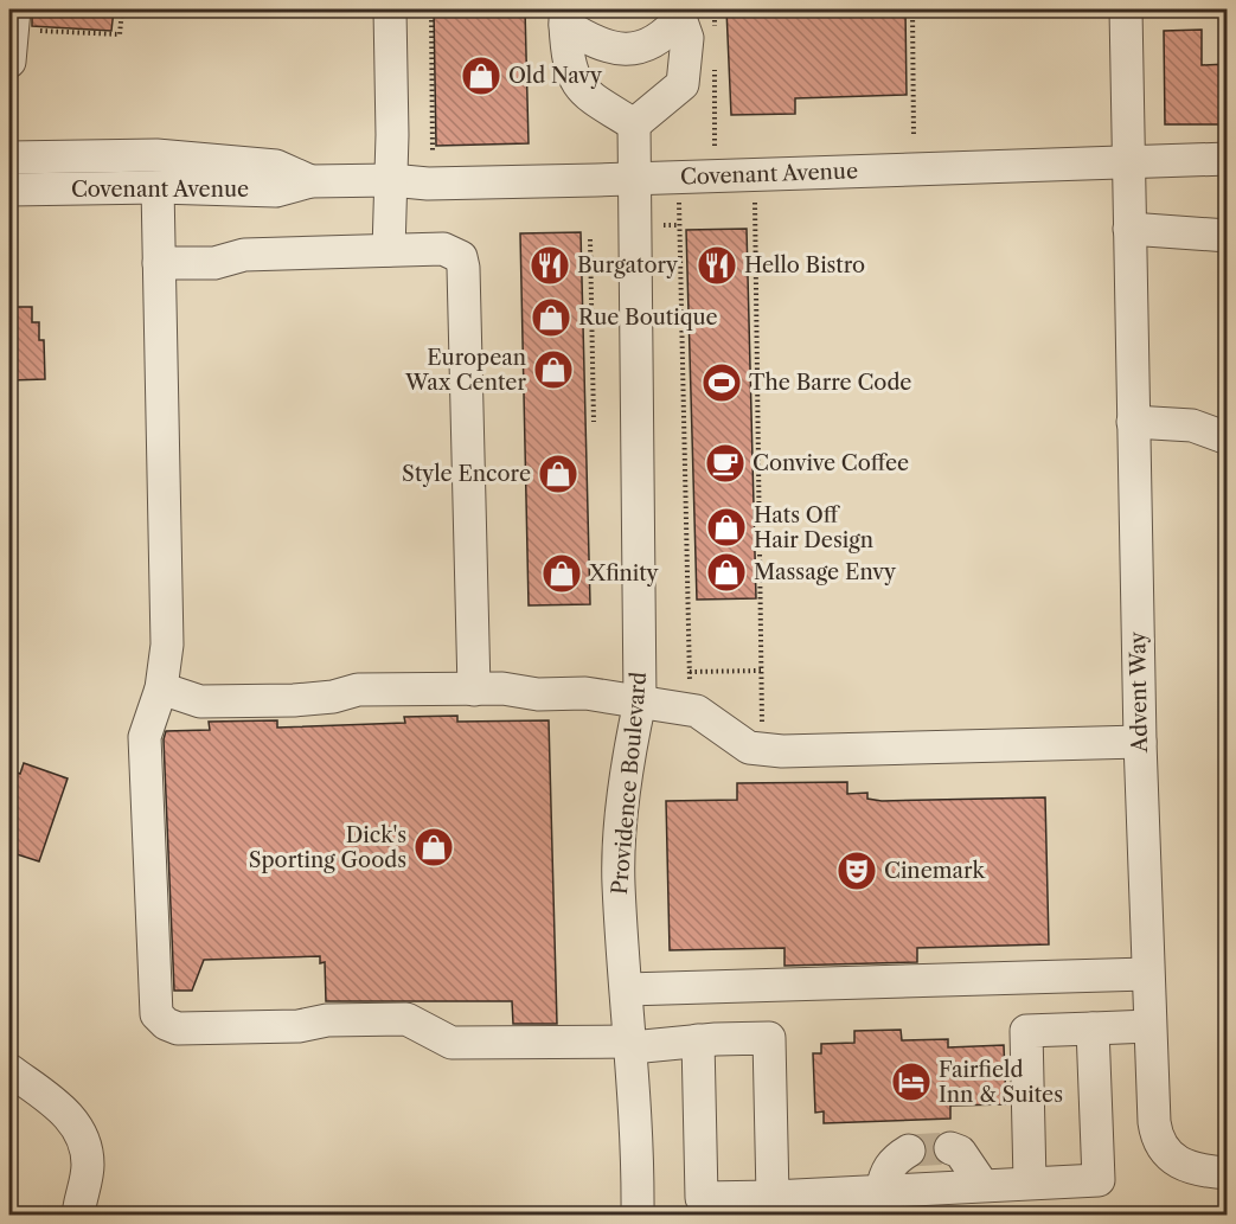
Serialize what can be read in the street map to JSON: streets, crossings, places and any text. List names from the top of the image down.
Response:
{
  "streets": {
    "street": ["Covenant Avenue", "Advent Way", "Providence Boulevard"]
  },
  "crossings": [
    ["Covenant Avenue", "Advent Way"],
    ["Covenant Avenue", "Providence Boulevard"]
  ],
  "places": {
    "shop": [
      "Old Navy",
      "Rue Boutique",
      "European Wax Center",
      "Style Encore",
      "Hats Off Hair Design",
      "Massage Envy",
      "Xfinity",
      "Dick's Sporting Goods"
    ],
    "restaurant": ["Burgatory", "Hello Bistro"],
    "sports": ["The Barre Code"],
    "cafe": ["Convive Coffee"],
    "theatre": ["Cinemark"],
    "hotel": ["Fairfield Inn & Suites"]
  }
}
